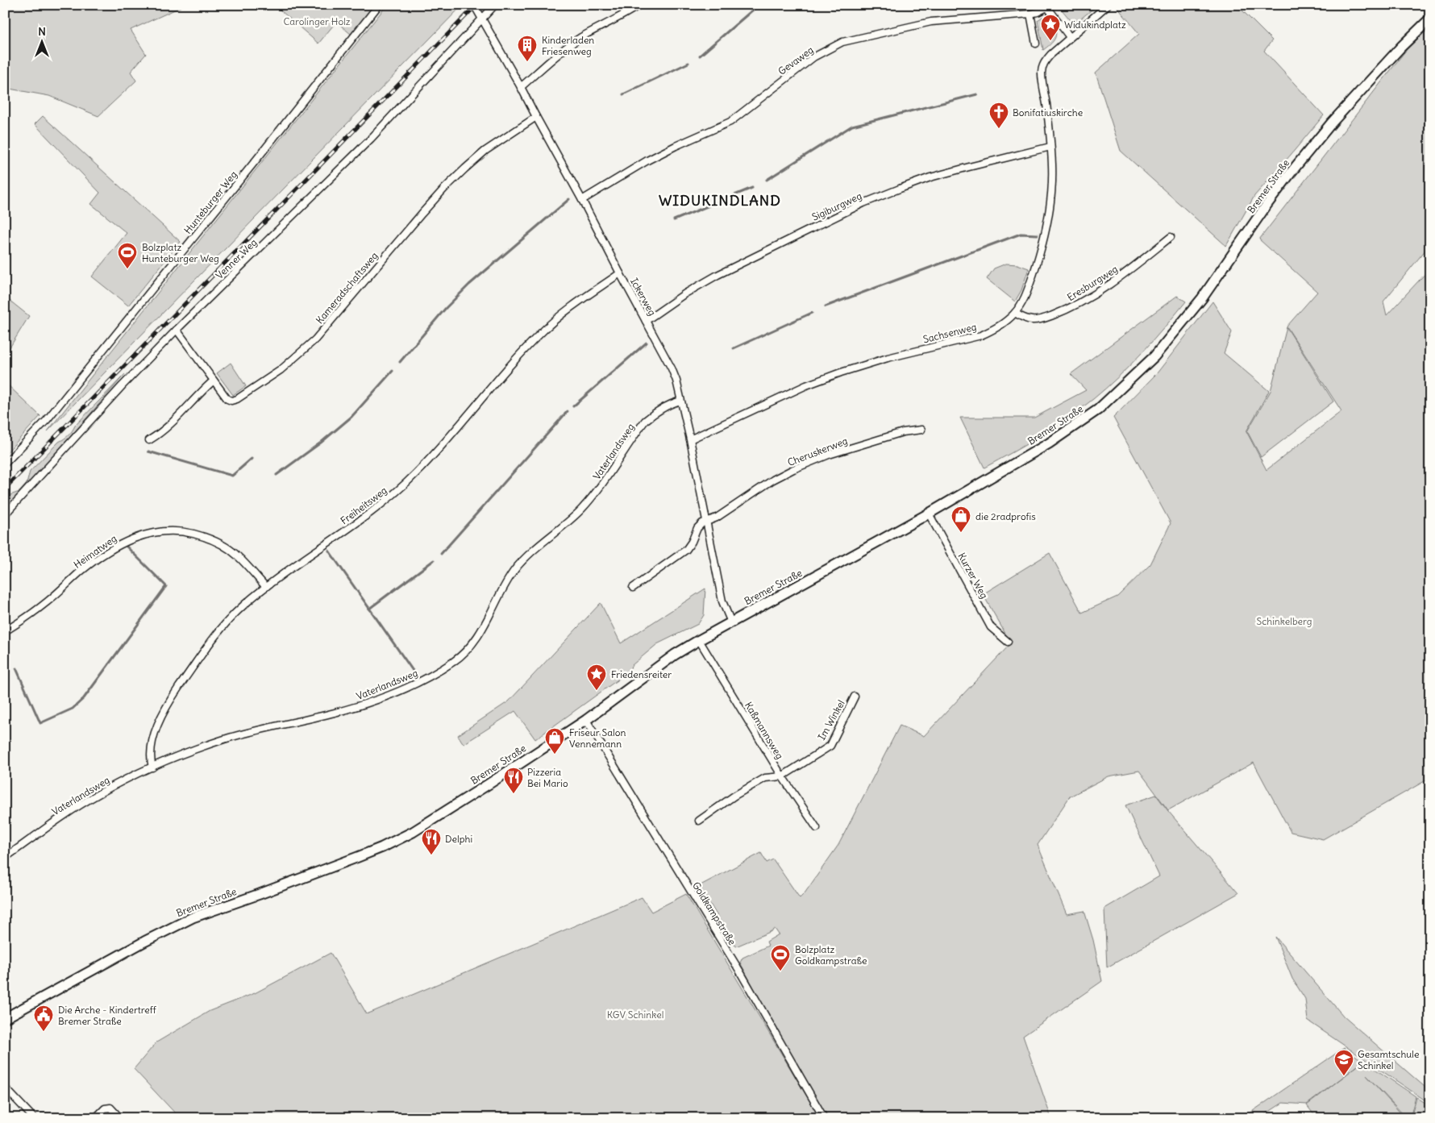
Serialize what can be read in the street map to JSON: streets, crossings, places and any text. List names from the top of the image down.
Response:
{
  "streets": {
    "main road": ["Bremer Straße"],
    "street": [
      "Gevaweg",
      "Hunteburger Weg",
      "Sigiburgweg",
      "Venner Weg",
      "Eresburgweg",
      "Kameradschaftsweg",
      "Ickerweg",
      "Sachsenweg",
      "Vaterlandsweg",
      "Cheruskerweg",
      "Freiheitsweg",
      "Heimatweg",
      "Kurzer Weg",
      "Im Winkel",
      "Kaßmannsweg",
      "Goldkampstraße"
    ]
  },
  "crossings": [
    ["Gevaweg", "Ickerweg"],
    ["Bremer Straße", "Ickerweg"],
    ["Bremer Straße", "Kurzer Weg"],
    ["Bremer Straße", "Kaßmannsweg"],
    ["Bremer Straße", "Goldkampstraße"],
    ["Sigiburgweg", "Ickerweg"],
    ["Sigiburgweg", "Sachsenweg"],
    ["Venner Weg", "Kameradschaftsweg"],
    ["Venner Weg", "Ickerweg"],
    ["Eresburgweg", "Sachsenweg"],
    ["Kameradschaftsweg", "Ickerweg"],
    ["Ickerweg", "Sachsenweg"],
    ["Ickerweg", "Vaterlandsweg"],
    ["Ickerweg", "Cheruskerweg"],
    ["Ickerweg", "Freiheitsweg"],
    ["Vaterlandsweg", "Freiheitsweg"],
    ["Freiheitsweg", "Heimatweg"],
    ["Im Winkel", "Kaßmannsweg"]
  ],
  "districts": ["WIDUKINDLAND"],
  "parks": ["Carolinger Holz", "Schinkelberg", "KGV Schinkel"],
  "places": {
    "place": ["Widukindplatz", "Friedensreiter"],
    "building": ["Kinderladen Friesenweg"],
    "church": ["Bonifatiuskirche"],
    "sports": ["Bolzplatz Hunteburger Weg", "Bolzplatz Goldkampstraße"],
    "shop": ["die 2radprofis", "Friseur Salon Vennemann"],
    "restaurant": ["Pizzeria Bei Mario", "Delphi"],
    "public building": ["Die Arche - Kindertreff Bremer Straße"],
    "school or university": ["Gesamtschule Schinkel"]
  },
  "north": "top"
}
